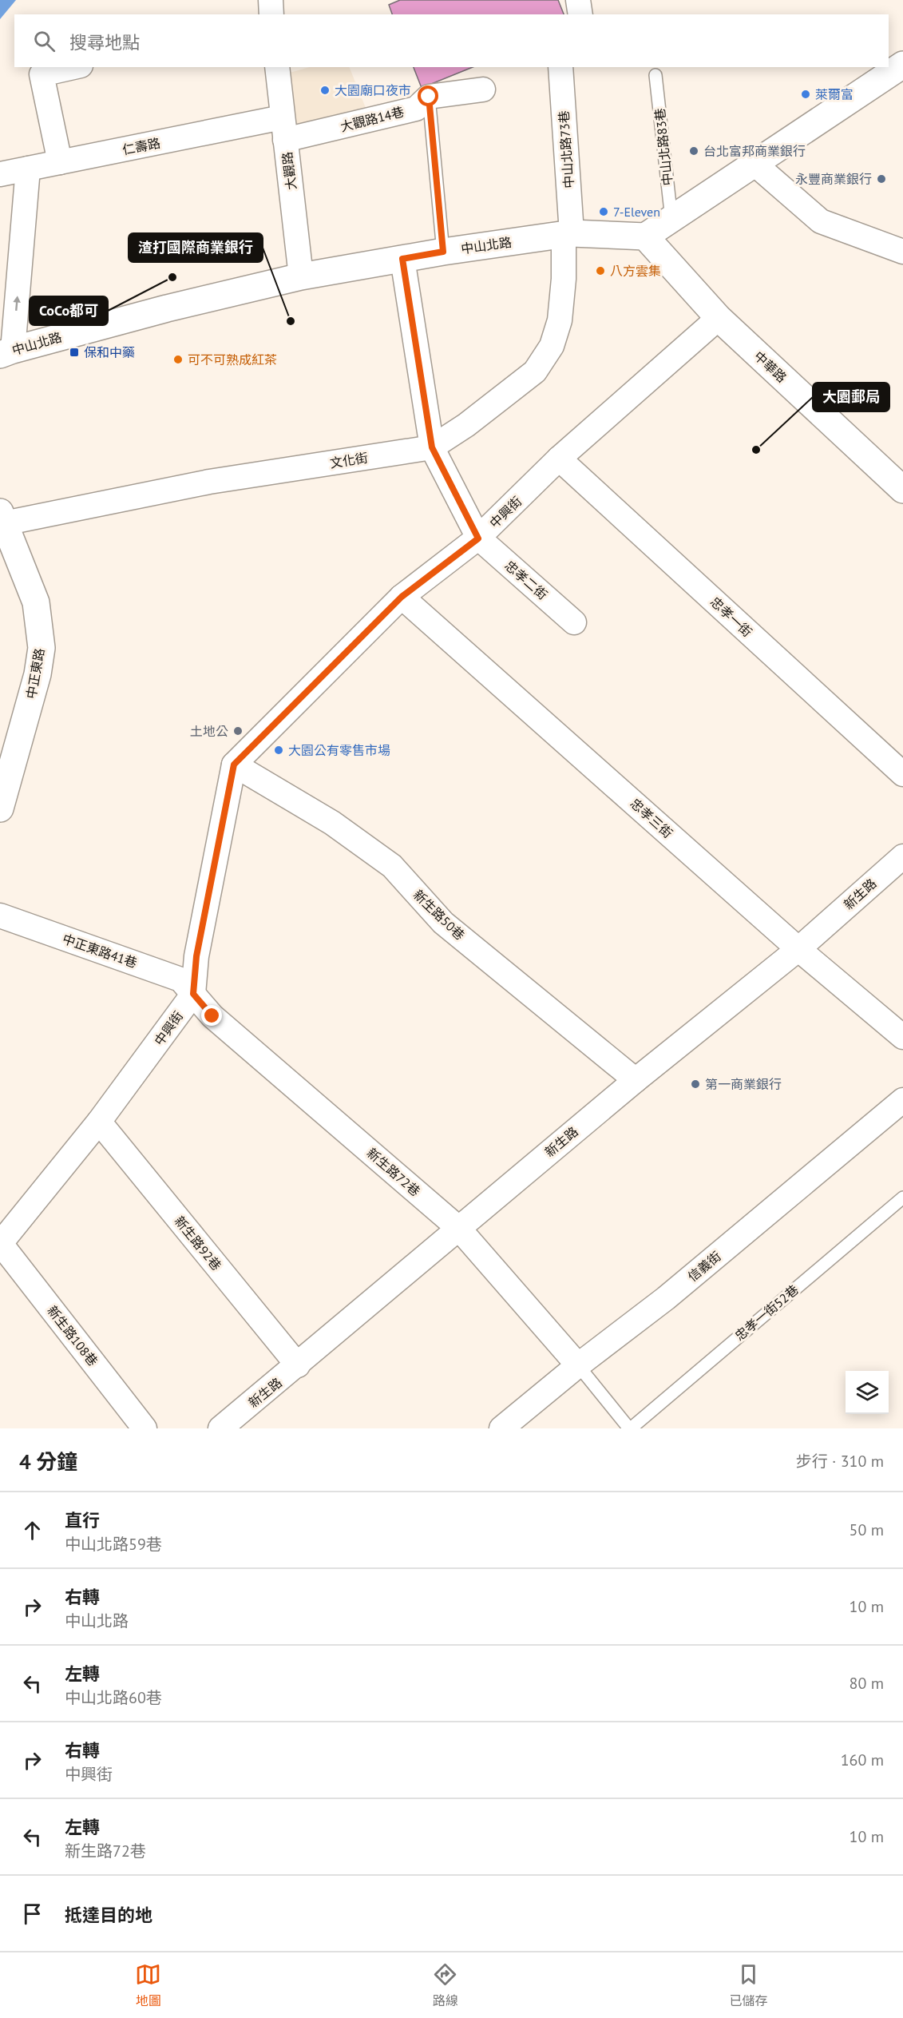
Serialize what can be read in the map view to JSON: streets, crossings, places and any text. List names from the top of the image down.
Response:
{
  "streets": {
    "main road": ["中山北路", "中華路", "中正東路"],
    "street": [
      "大觀路14巷",
      "仁壽路",
      "中山北路73巷",
      "大觀路",
      "文化街",
      "中興街",
      "忠孝二街",
      "忠孝一街",
      "忠孝三街",
      "新生路",
      "新生路50巷",
      "中正東路41巷",
      "新生路72巷",
      "新生路92巷",
      "信義街",
      "新生路108巷"
    ],
    "lane": ["中山北路83巷", "忠孝一街52巷"]
  },
  "crossings": [
    ["大觀路14巷", "仁壽路"],
    ["大觀路14巷", "大觀路"],
    ["仁壽路", "大觀路"],
    ["中山北路73巷", "中山北路"],
    ["中山北路73巷", "文化街"],
    ["大觀路", "中山北路"],
    ["中山北路", "中華路"],
    ["中山北路", "文化街"],
    ["中華路", "中興街"],
    ["文化街", "中正東路"],
    ["中興街", "忠孝二街"],
    ["中興街", "忠孝一街"],
    ["中興街", "忠孝三街"],
    ["中興街", "新生路50巷"],
    ["中興街", "中正東路41巷"],
    ["中興街", "新生路72巷"],
    ["中興街", "新生路92巷"],
    ["中興街", "新生路108巷"],
    ["忠孝三街", "新生路"],
    ["新生路", "新生路50巷"],
    ["新生路", "新生路72巷"],
    ["新生路", "新生路92巷"],
    ["中正東路41巷", "新生路72巷"],
    ["新生路72巷", "信義街"]
  ],
  "places": {
    "other": [
      "大園廟口夜市",
      "萊爾富",
      "台北富邦商業銀行",
      "永豐商業銀行",
      "7-Eleven",
      "八方雲集",
      "CoCo都可",
      "渣打國際商業銀行",
      "可不可熟成紅茶",
      "大園郵局",
      "土地公",
      "大園公有零售市場",
      "第一商業銀行"
    ],
    "transit": ["保和中藥"]
  },
  "page": {
    "search": "搜尋地點",
    "heading": ["4 分鐘", "步行 · 310 m"],
    "list": [
      ["直行", "中山北路59巷", "50 m"],
      ["右轉", "中山北路", "10 m"],
      ["左轉", "中山北路60巷", "80 m"],
      ["右轉", "中興街", "160 m"],
      ["左轉", "新生路72巷", "10 m"],
      "抵達目的地"
    ],
    "nav": ["地圖", "路線", "已儲存"]
  }
}
